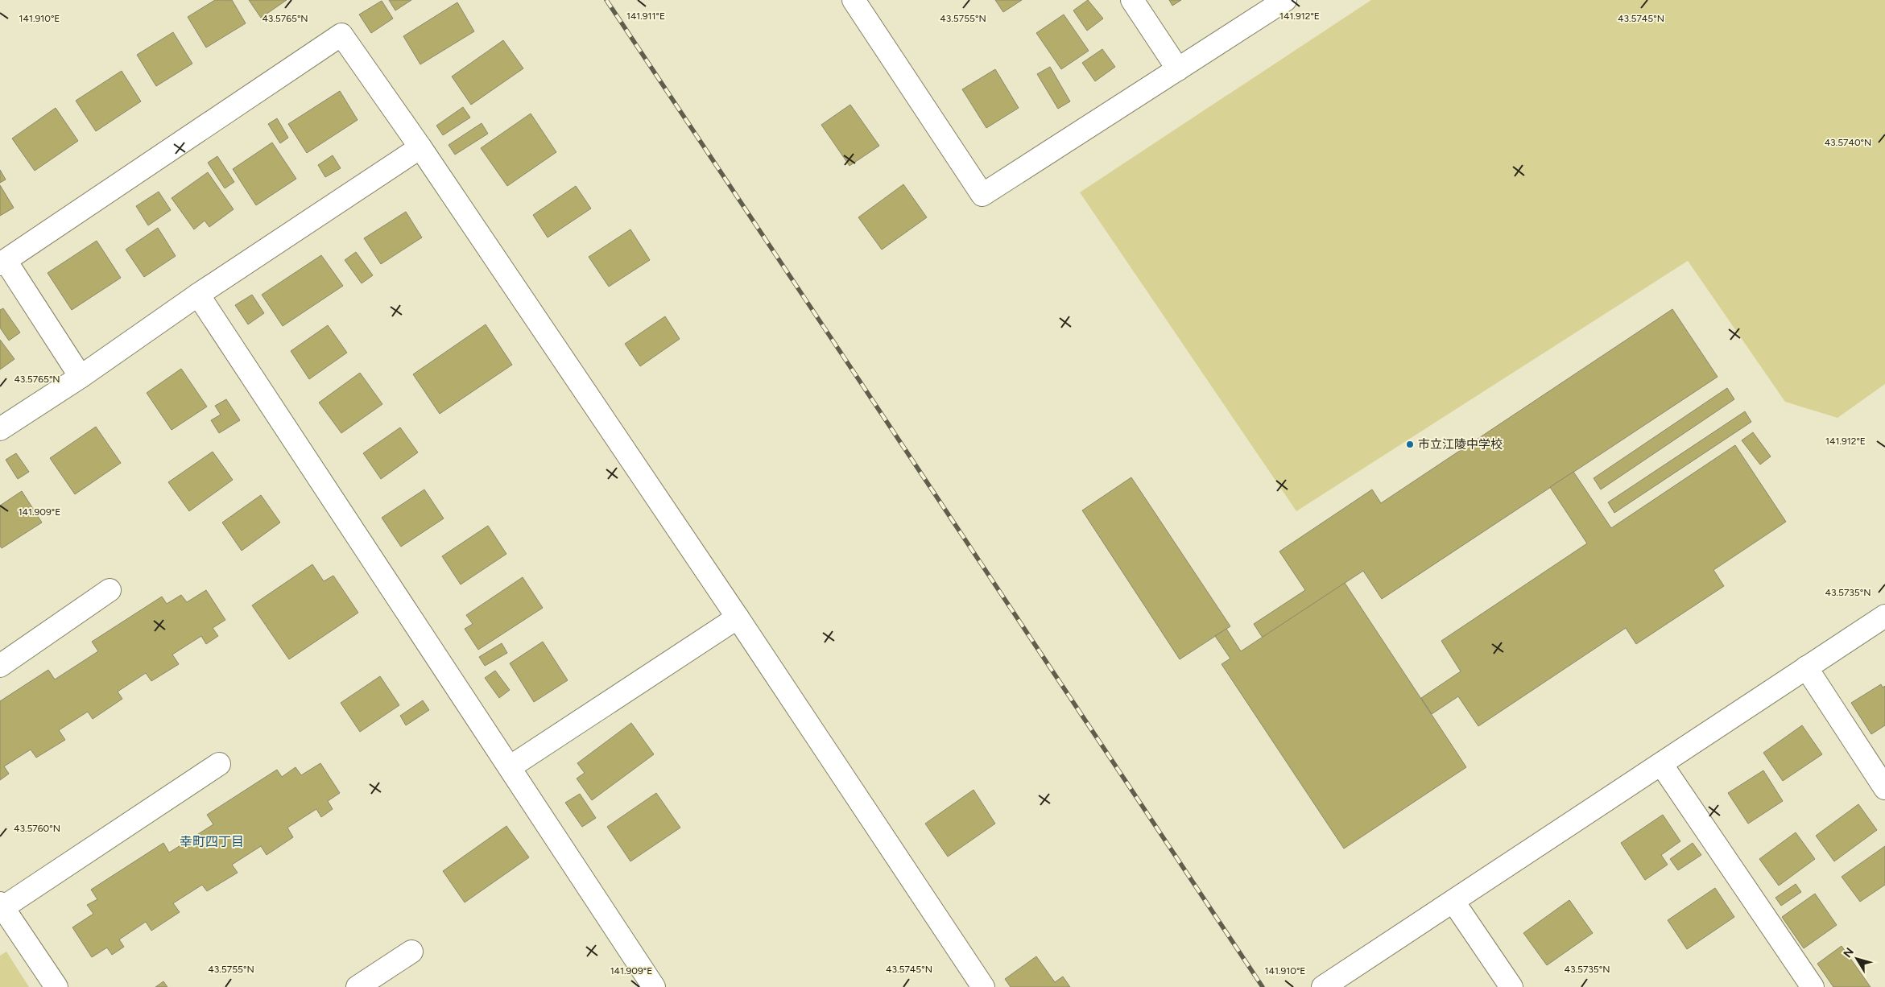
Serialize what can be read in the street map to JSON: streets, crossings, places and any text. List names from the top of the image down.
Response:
{
  "districts": ["幸町四丁目"],
  "places": ["市立江陵中学校"],
  "north": "top left",
  "coordinates": [
    "141.911°E",
    "141.912°E",
    "43.5765°N",
    "43.5755°N",
    "43.5745°N",
    "141.910°E",
    "43.5740°N",
    "141.909°E",
    "43.5735°N",
    "43.5760°N"
  ]
}
